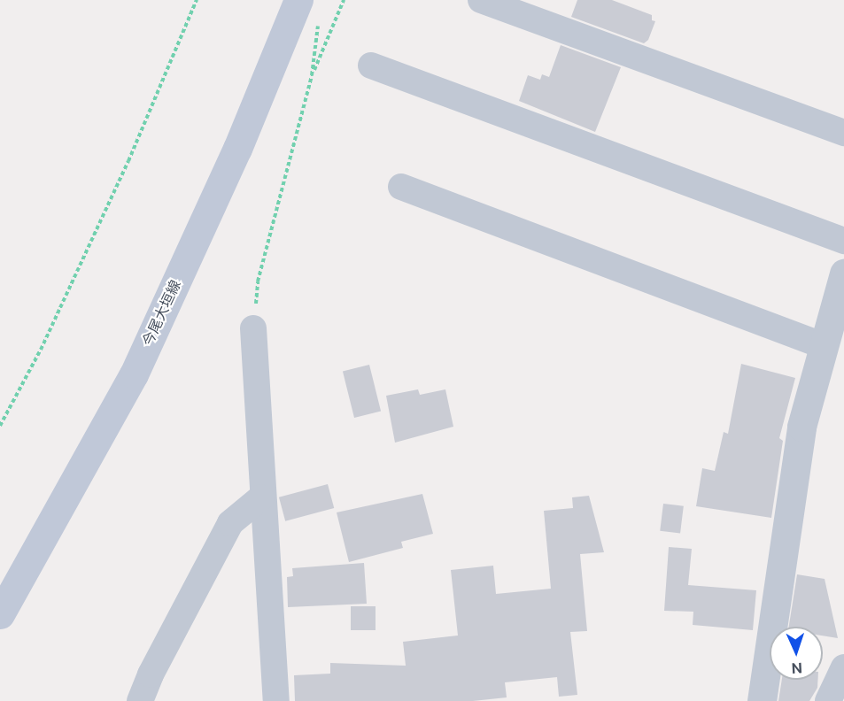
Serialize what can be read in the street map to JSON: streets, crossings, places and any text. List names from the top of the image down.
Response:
{
  "streets": {
    "main road": ["今尾大垣線"]
  },
  "north": "bottom"
}
